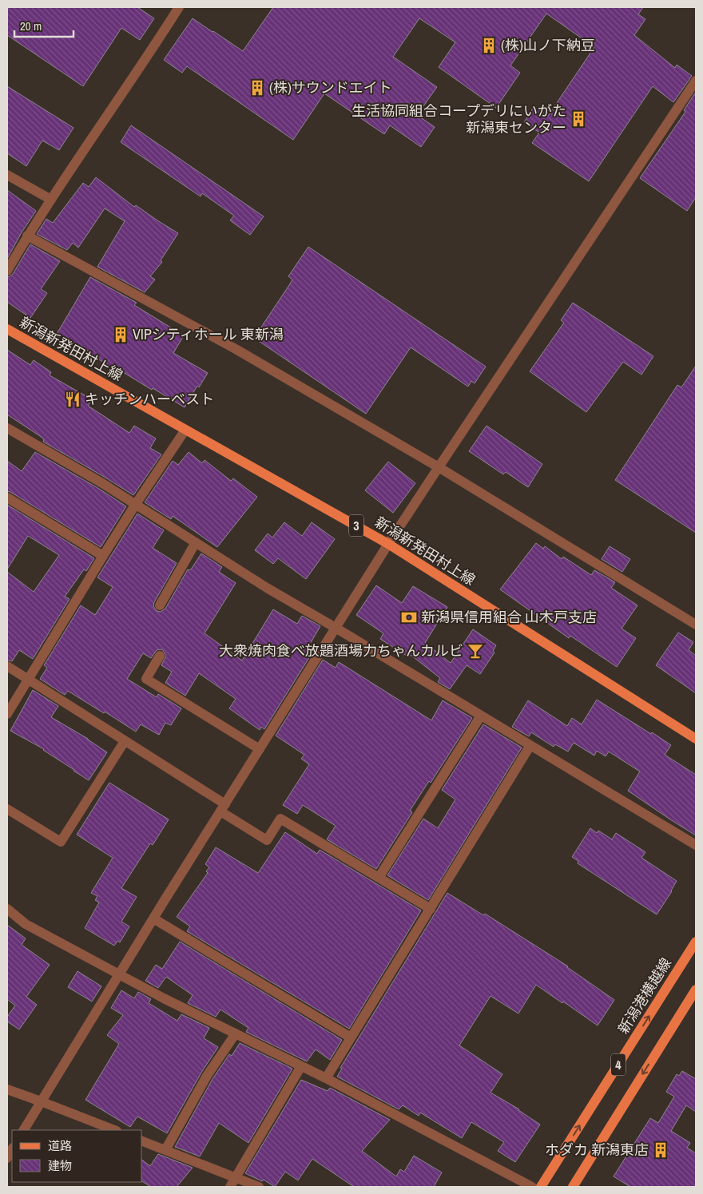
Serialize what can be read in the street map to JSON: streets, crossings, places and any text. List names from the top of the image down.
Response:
{
  "streets": {
    "main road": [
      "新潟新発田村上線",
      "3",
      "新潟港横越線",
      "4"
    ]
  },
  "places": {
    "building": [
      "(株)山ノ下納豆",
      "(株)サウンドエイト",
      "生活協同組合コープデリにいがた 新潟東センター",
      "VIPシティホール 東新潟",
      "ホダカ 新潟東店"
    ],
    "restaurant": ["キッチンハーベスト"],
    "bank": ["新潟県信用組合 山木戸支店"],
    "bar": ["大衆焼肉食べ放題酒場力ちゃんカルビ"]
  },
  "legend": ["道路", "建物"],
  "scale_bar": "20 m"
}
